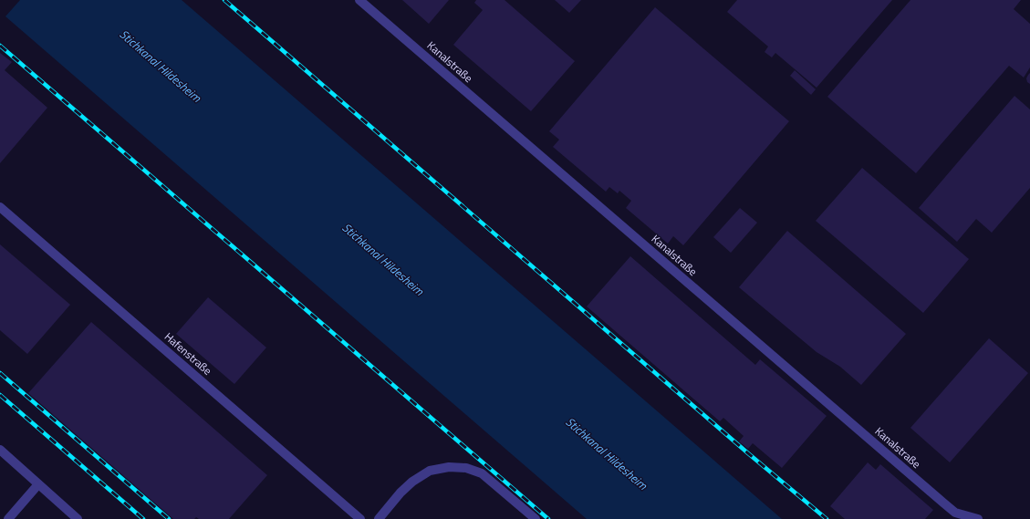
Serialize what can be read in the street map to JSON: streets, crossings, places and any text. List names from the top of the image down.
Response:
{
  "streets": {
    "street": ["Kanalstraße", "Hafenstraße"]
  },
  "water": ["Stichkanal Hildesheim"]
}
